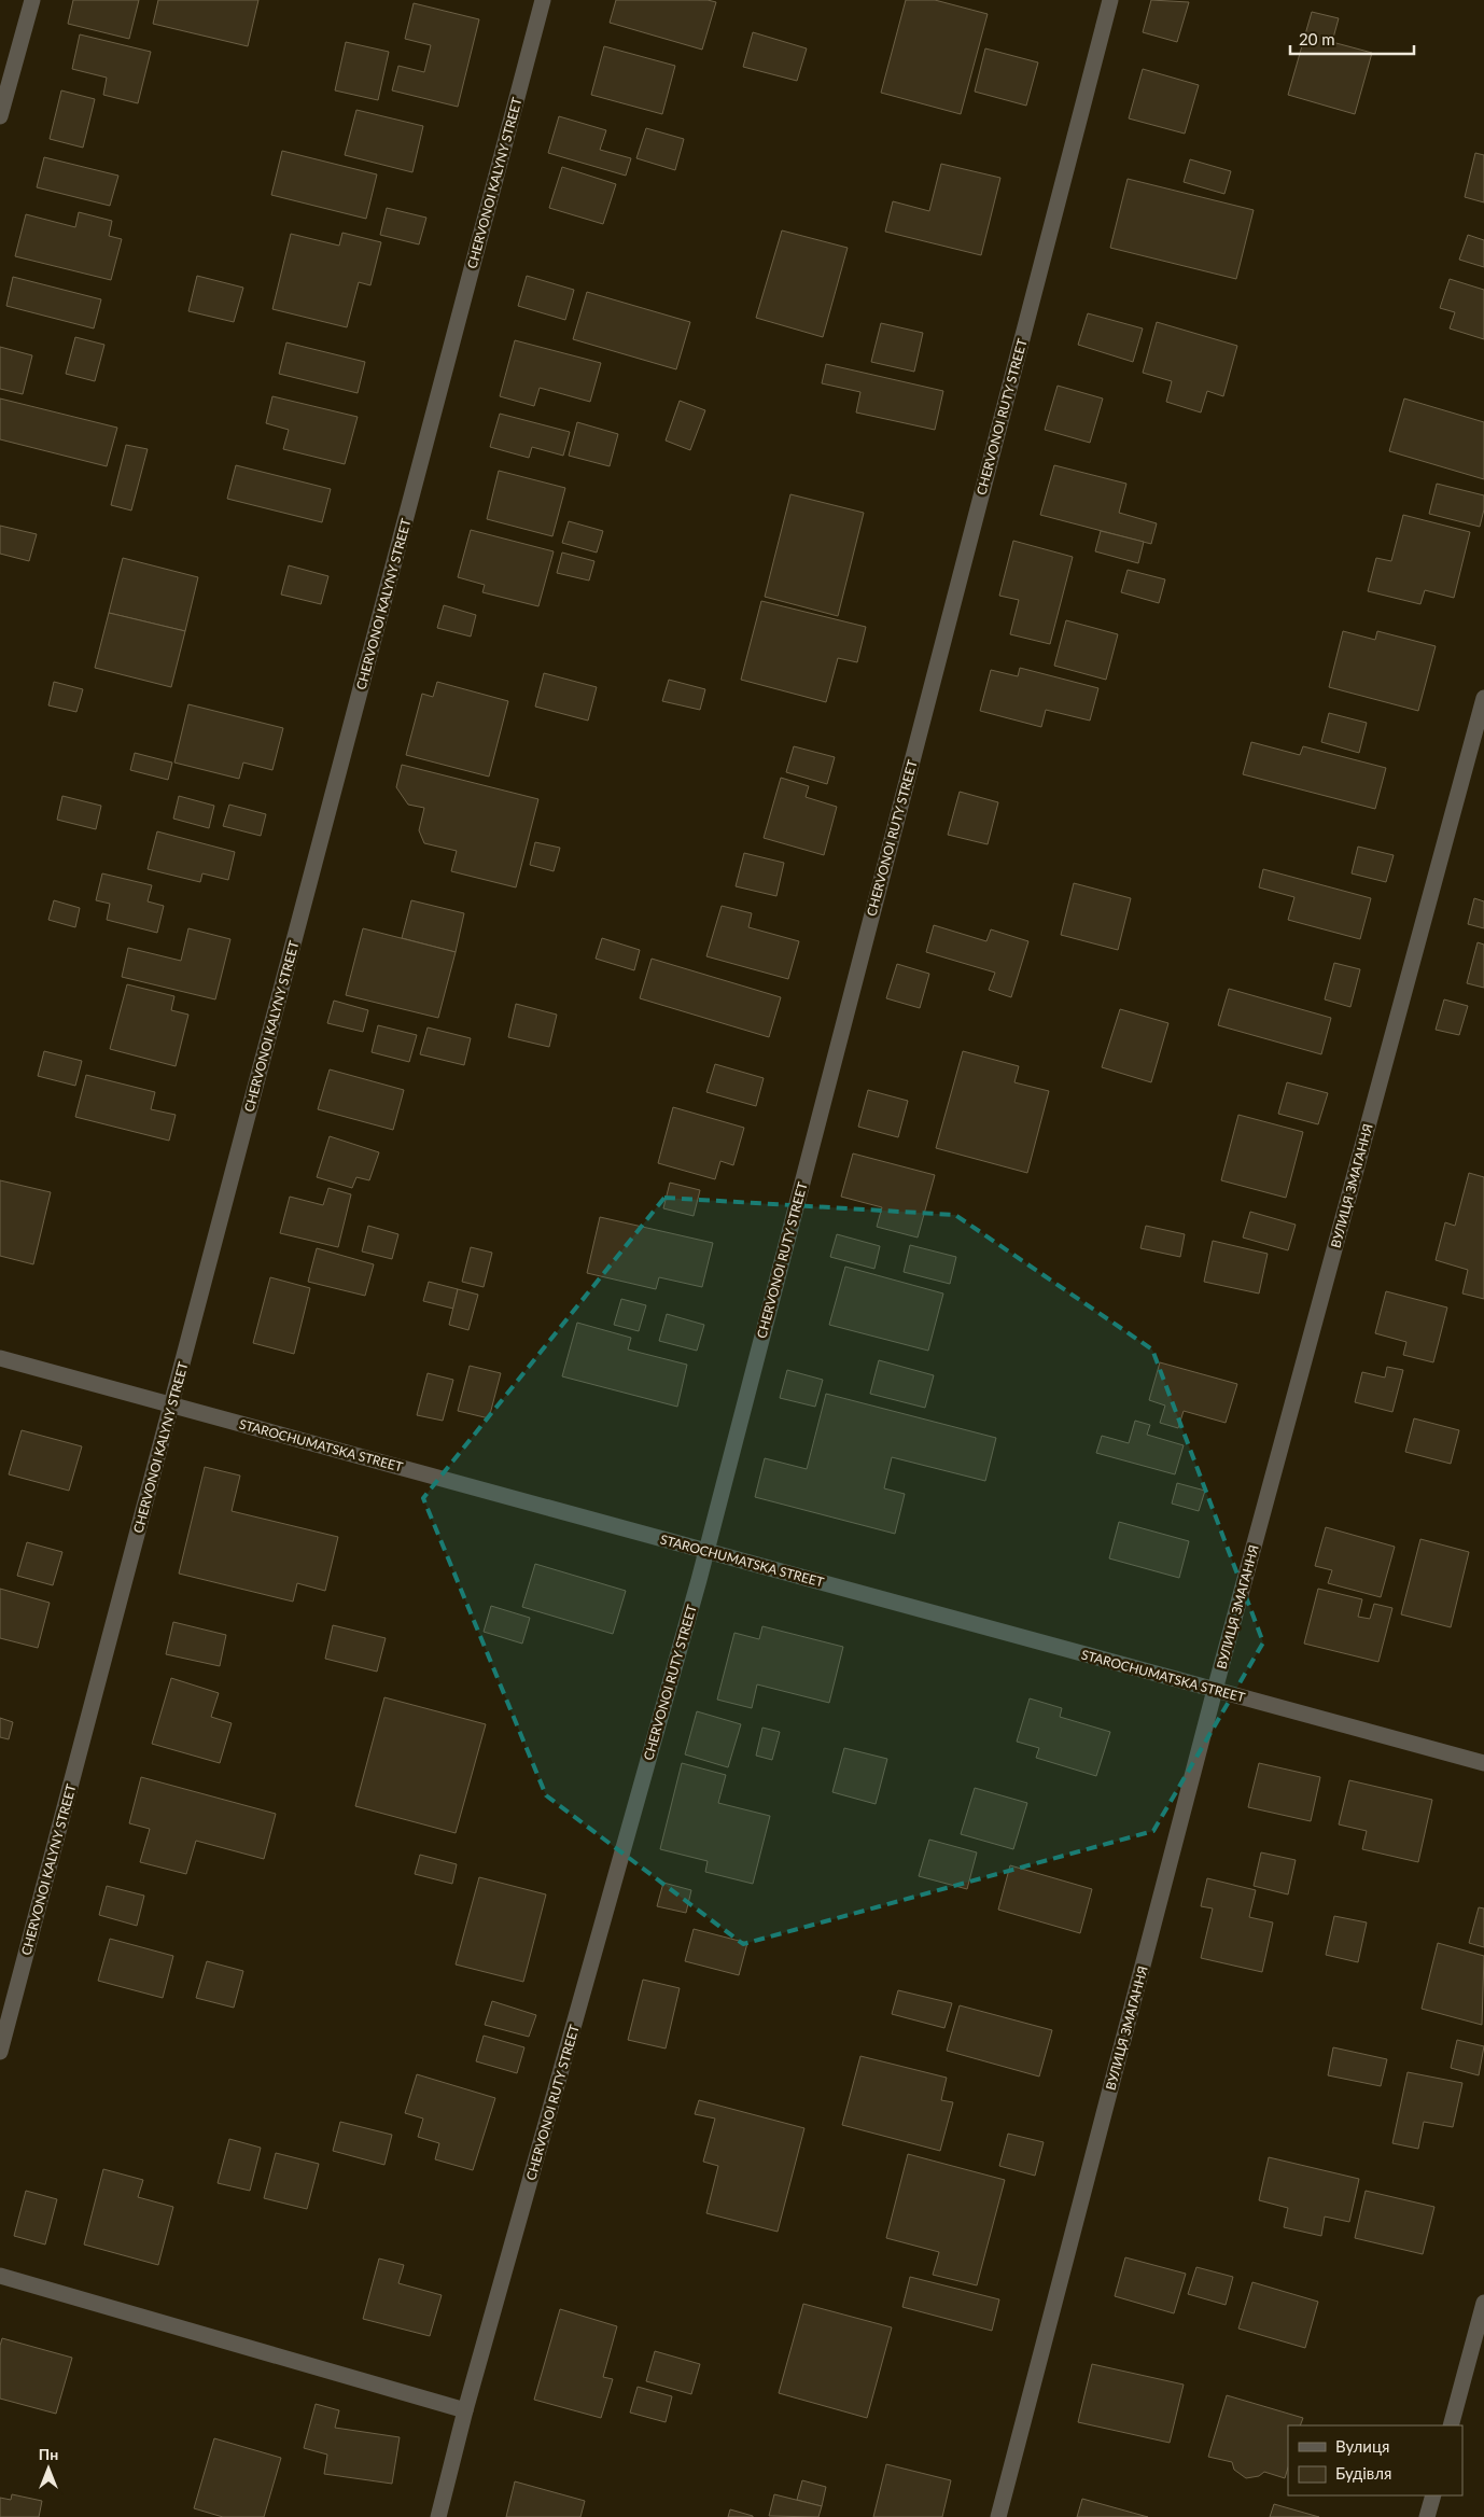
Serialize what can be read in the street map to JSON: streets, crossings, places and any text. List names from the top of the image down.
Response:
{
  "streets": {
    "street": [
      "CHERVONOI KALYNY STREET",
      "CHERVONOI RUTY STREET",
      "ВУЛИЦЯ ЗМАГАННЯ",
      "STAROCHUMATSKA STREET"
    ]
  },
  "crossings": [
    ["CHERVONOI KALYNY STREET", "STAROCHUMATSKA STREET"],
    ["CHERVONOI RUTY STREET", "STAROCHUMATSKA STREET"],
    ["ВУЛИЦЯ ЗМАГАННЯ", "STAROCHUMATSKA STREET"]
  ],
  "legend": ["Вулиця", "Будівля"],
  "scale_bar": "20 m",
  "north": "top"
}
